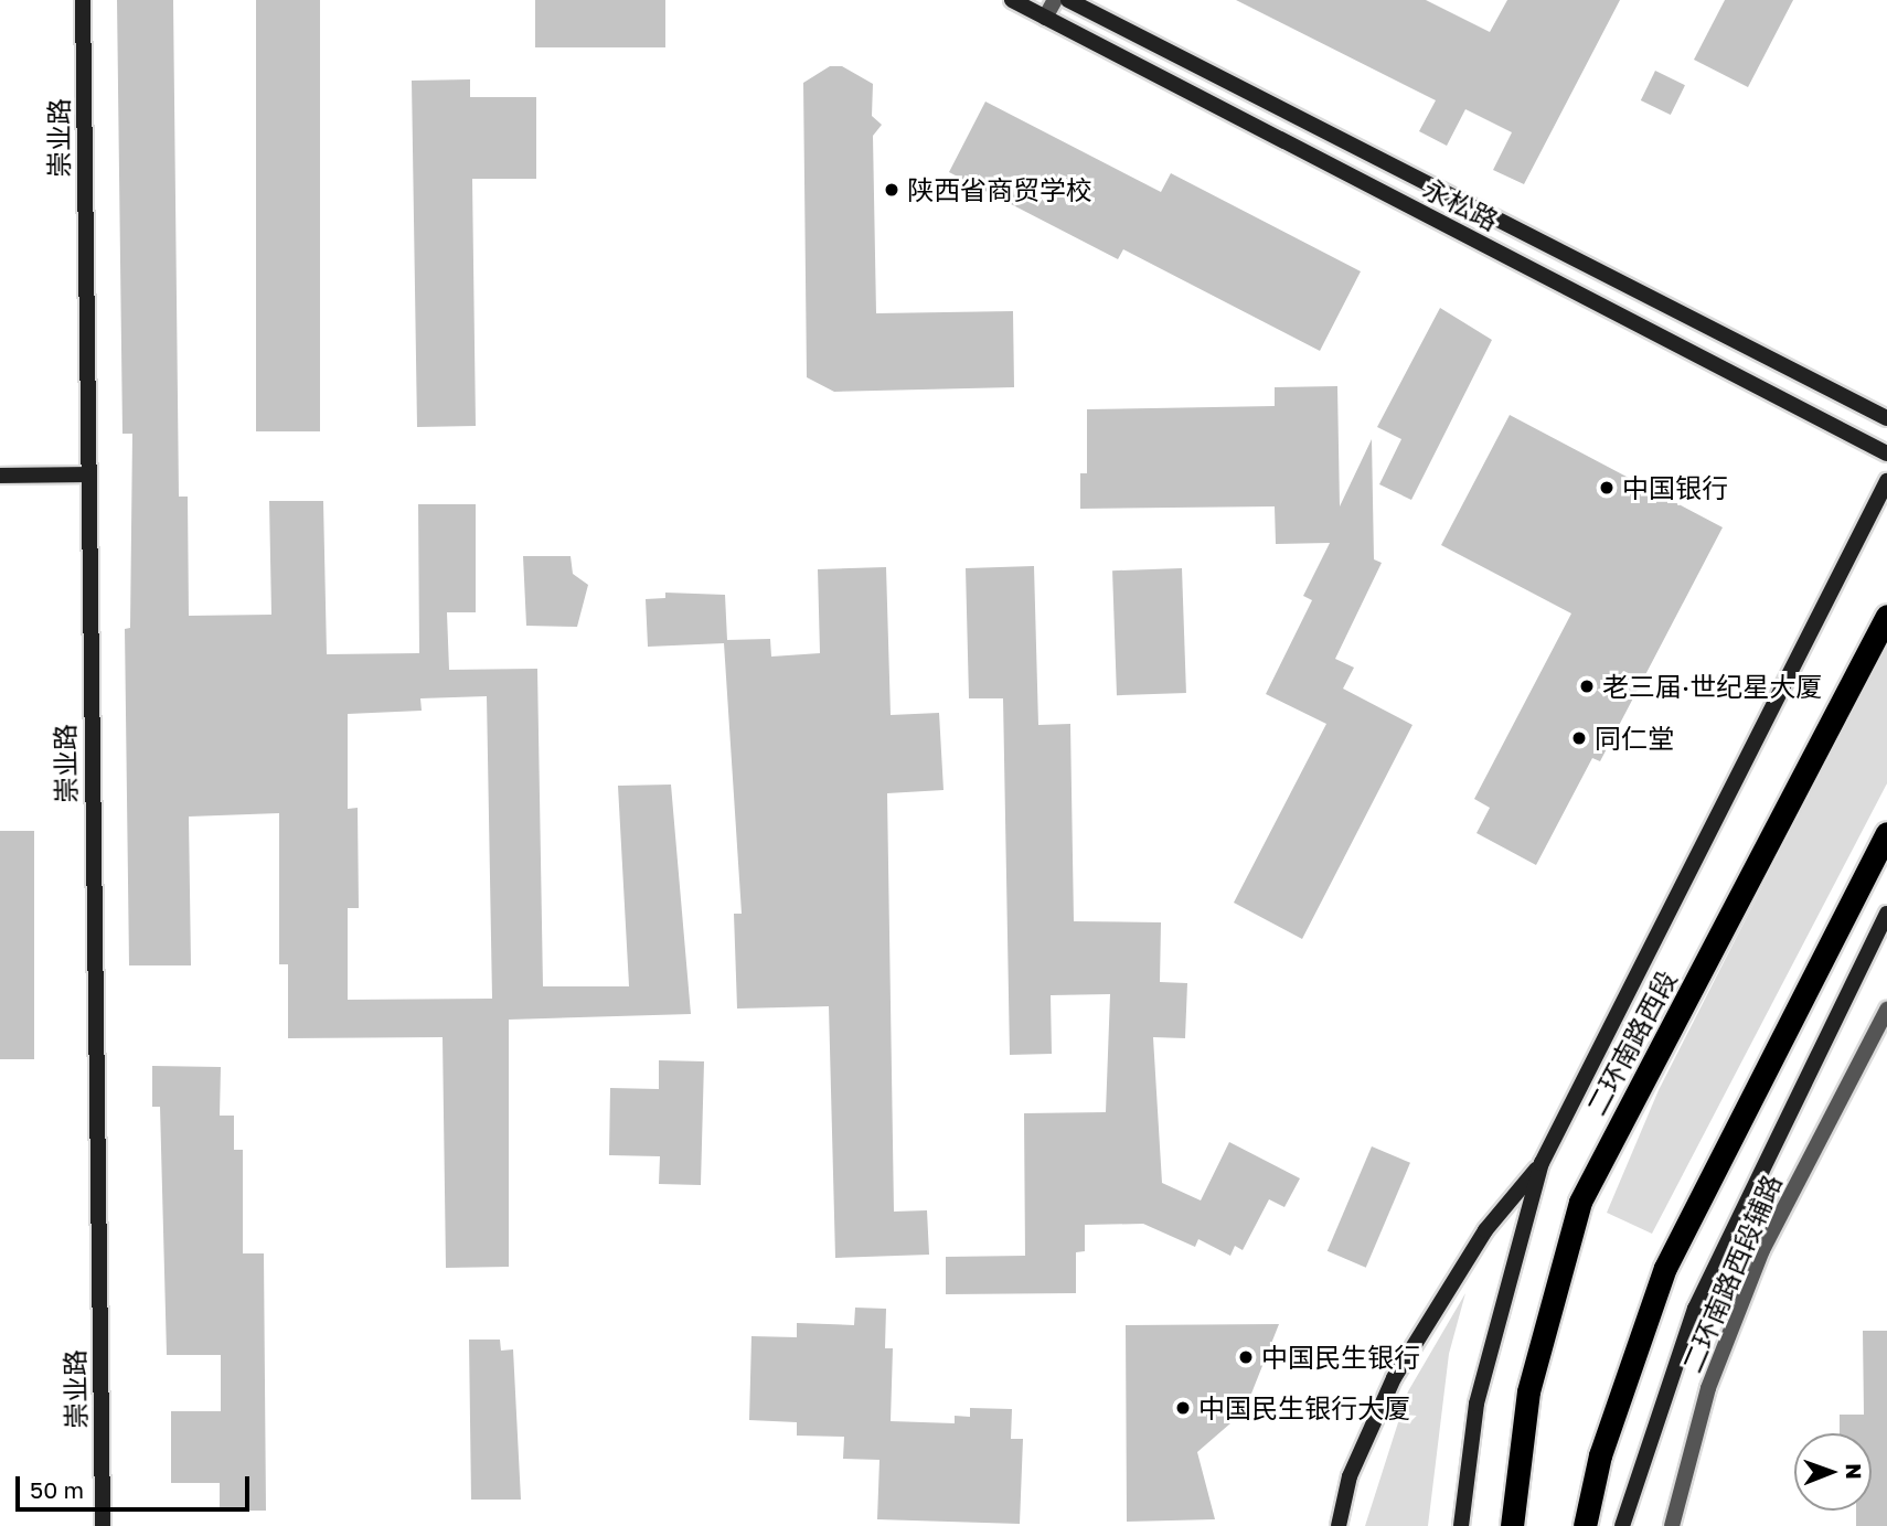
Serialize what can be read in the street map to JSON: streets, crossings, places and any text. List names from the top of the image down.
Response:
{
  "streets": {
    "highway": ["二环南路西段"],
    "street": ["崇业路", "永松路", "二环南路西段辅路"]
  },
  "places": [
    "陕西省商贸学校",
    "中国银行",
    "老三届·世纪星大厦",
    "同仁堂",
    "中国民生银行",
    "中国民生银行大厦"
  ],
  "scale_bar": "50 m",
  "north": "right"
}
